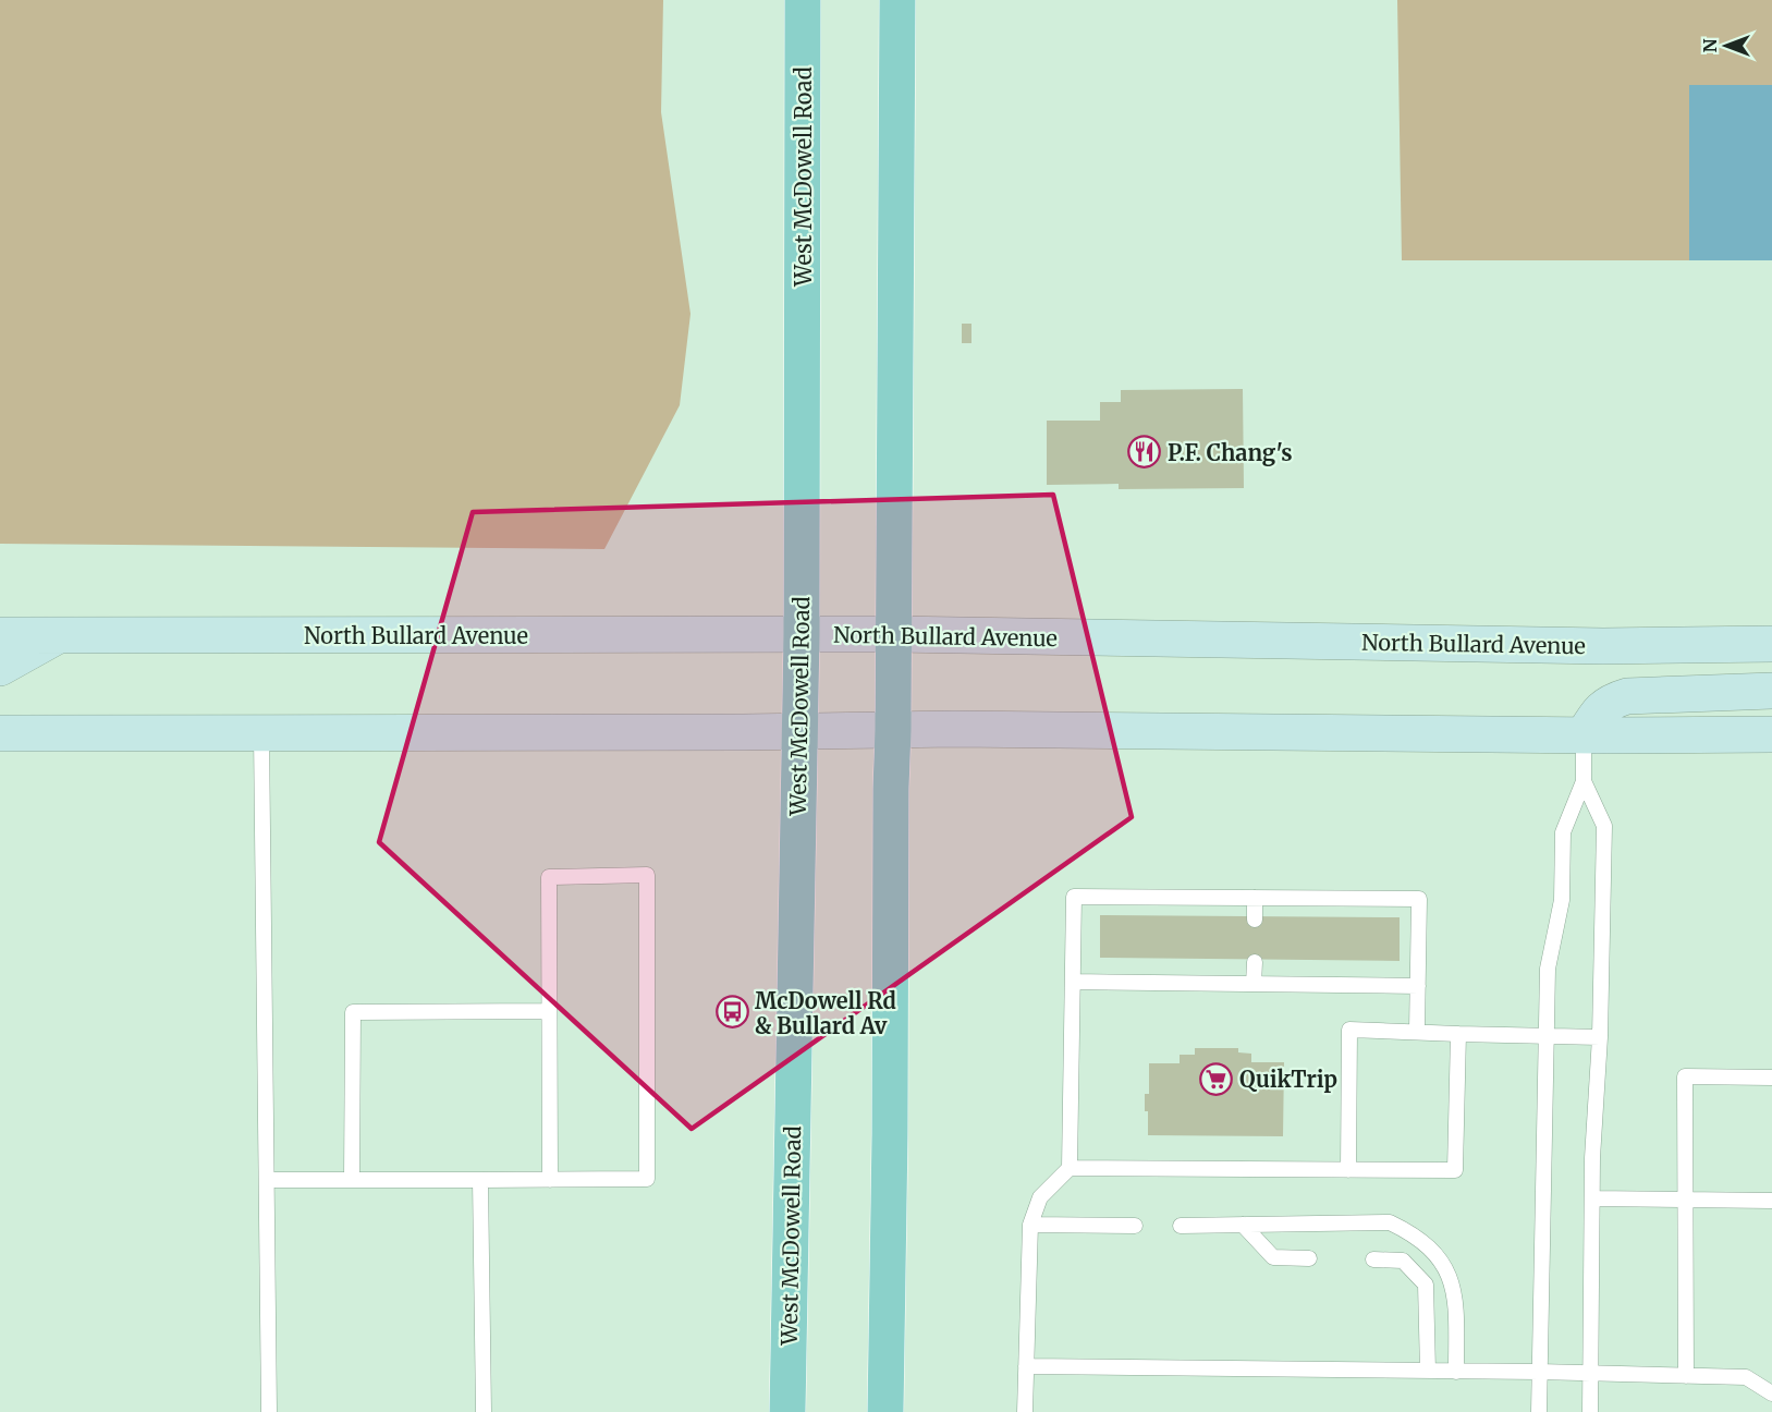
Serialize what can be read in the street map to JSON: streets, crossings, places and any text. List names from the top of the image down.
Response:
{
  "streets": {
    "main road": ["West McDowell Road", "North Bullard Avenue"]
  },
  "crossings": [
    ["West McDowell Road", "North Bullard Avenue"]
  ],
  "places": {
    "restaurant": ["P.F. Chang's"],
    "bus stop": ["McDowell Rd & Bullard Av"],
    "supermarket": ["QuikTrip"]
  },
  "north": "left"
}
